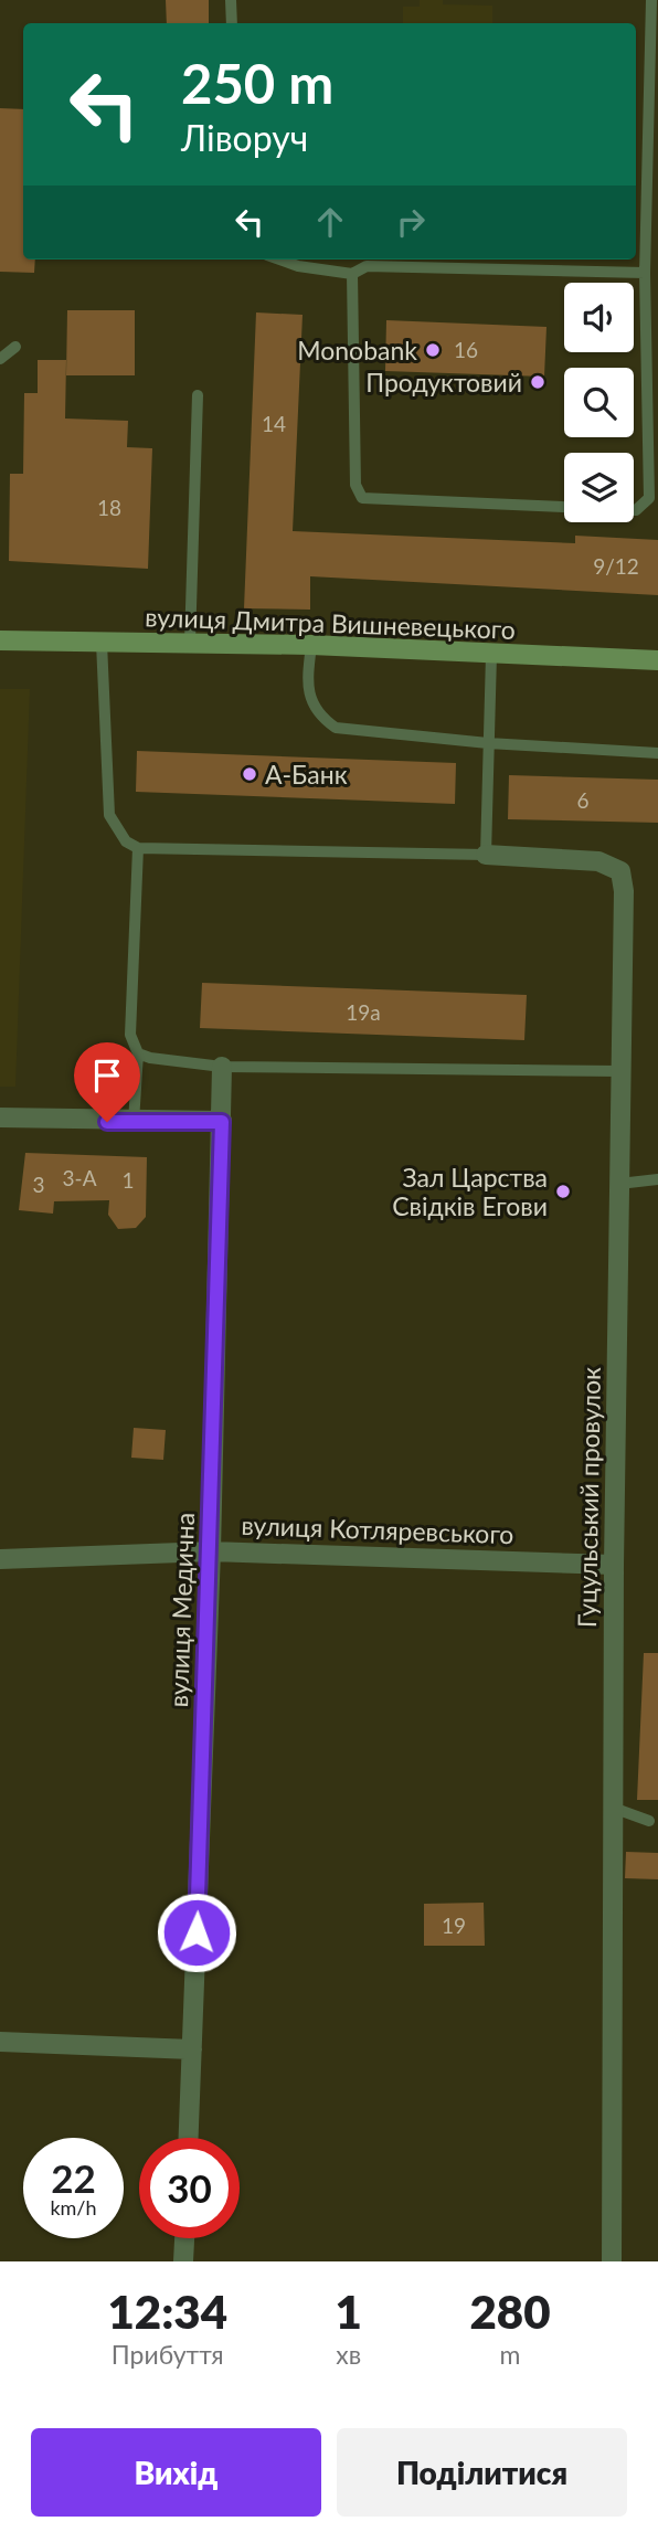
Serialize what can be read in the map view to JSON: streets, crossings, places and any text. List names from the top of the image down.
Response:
{
  "streets": {
    "street": [
      "вулиця Дмитра Вишневецького",
      "Гуцульський провулок",
      "вулиця Котляревського",
      "вулиця Медична"
    ]
  },
  "crossings": [
    ["Гуцульський провулок", "вулиця Котляревського"],
    ["вулиця Котляревського", "вулиця Медична"]
  ],
  "places": [
    "Monobank",
    "Продуктовий",
    "А-Банк",
    "Зал Царства Свiдкiв Егови"
  ],
  "house_numbers": [
    "16",
    "14",
    "18",
    "9/12",
    "6",
    "19а",
    "3-А",
    "1",
    "3",
    "19"
  ],
  "page": {
    "turn": ["250 m", "Ліворуч"],
    "speed": "22 km/h",
    "limit": "30",
    "eta": [
      "12:34",
      "Прибуття",
      "1",
      "хв",
      "280",
      "m"
    ],
    "buttons": ["Вихід", "Поділитися"]
  }
}
